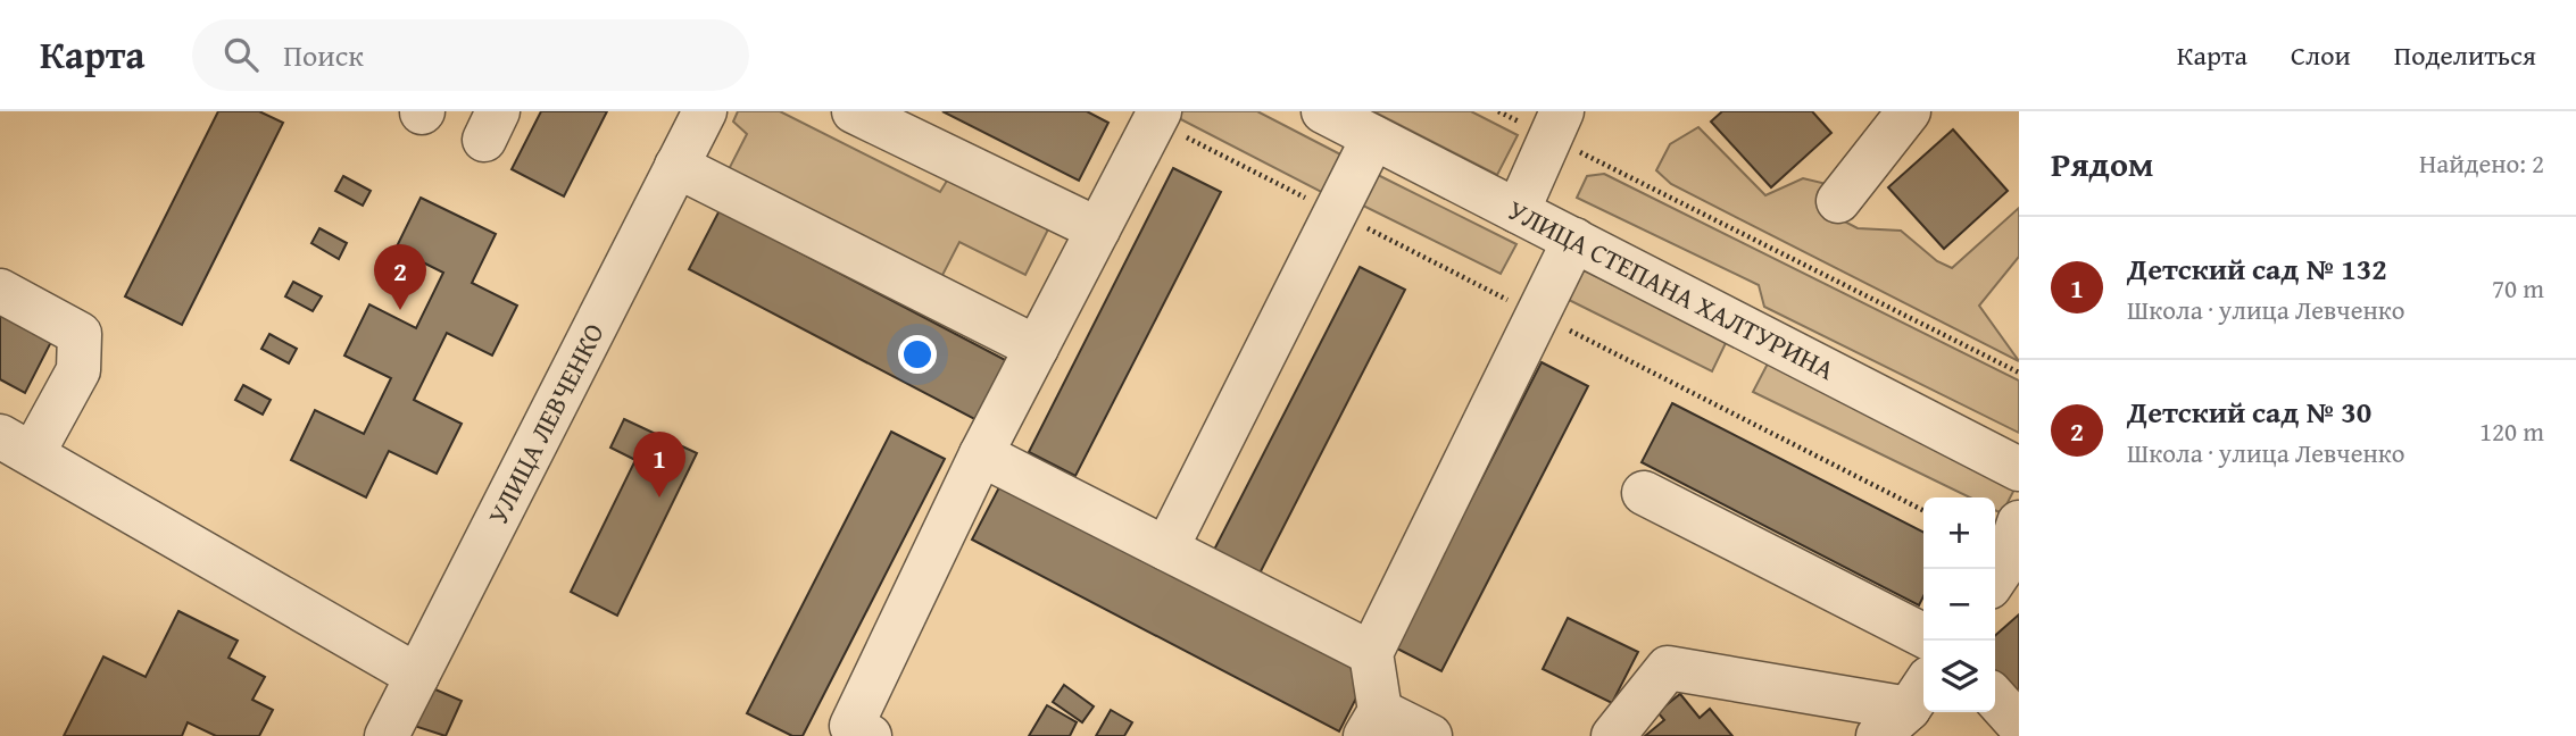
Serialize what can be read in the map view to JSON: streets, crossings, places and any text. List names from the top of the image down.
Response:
{
  "streets": {
    "street": ["УЛИЦА СТЕПАНА ХАЛТУРИНА", "УЛИЦА ЛЕВЧЕНКО"]
  },
  "page": {
    "header": "Карта",
    "search": "Поиск",
    "nav": ["Карта", "Слои", "Поделиться"],
    "heading": ["Рядом", "Найдено: 2"],
    "list": [
      {
        "mark": "1",
        "name": "Детский сад № 132",
        "note": "Школа · улица Левченко",
        "value": "70 m"
      },
      {
        "mark": "2",
        "name": "Детский сад № 30",
        "note": "Школа · улица Левченко",
        "value": "120 m"
      }
    ],
    "pins": ["2", "1"],
    "map_buttons": ["+", "−"]
  }
}
